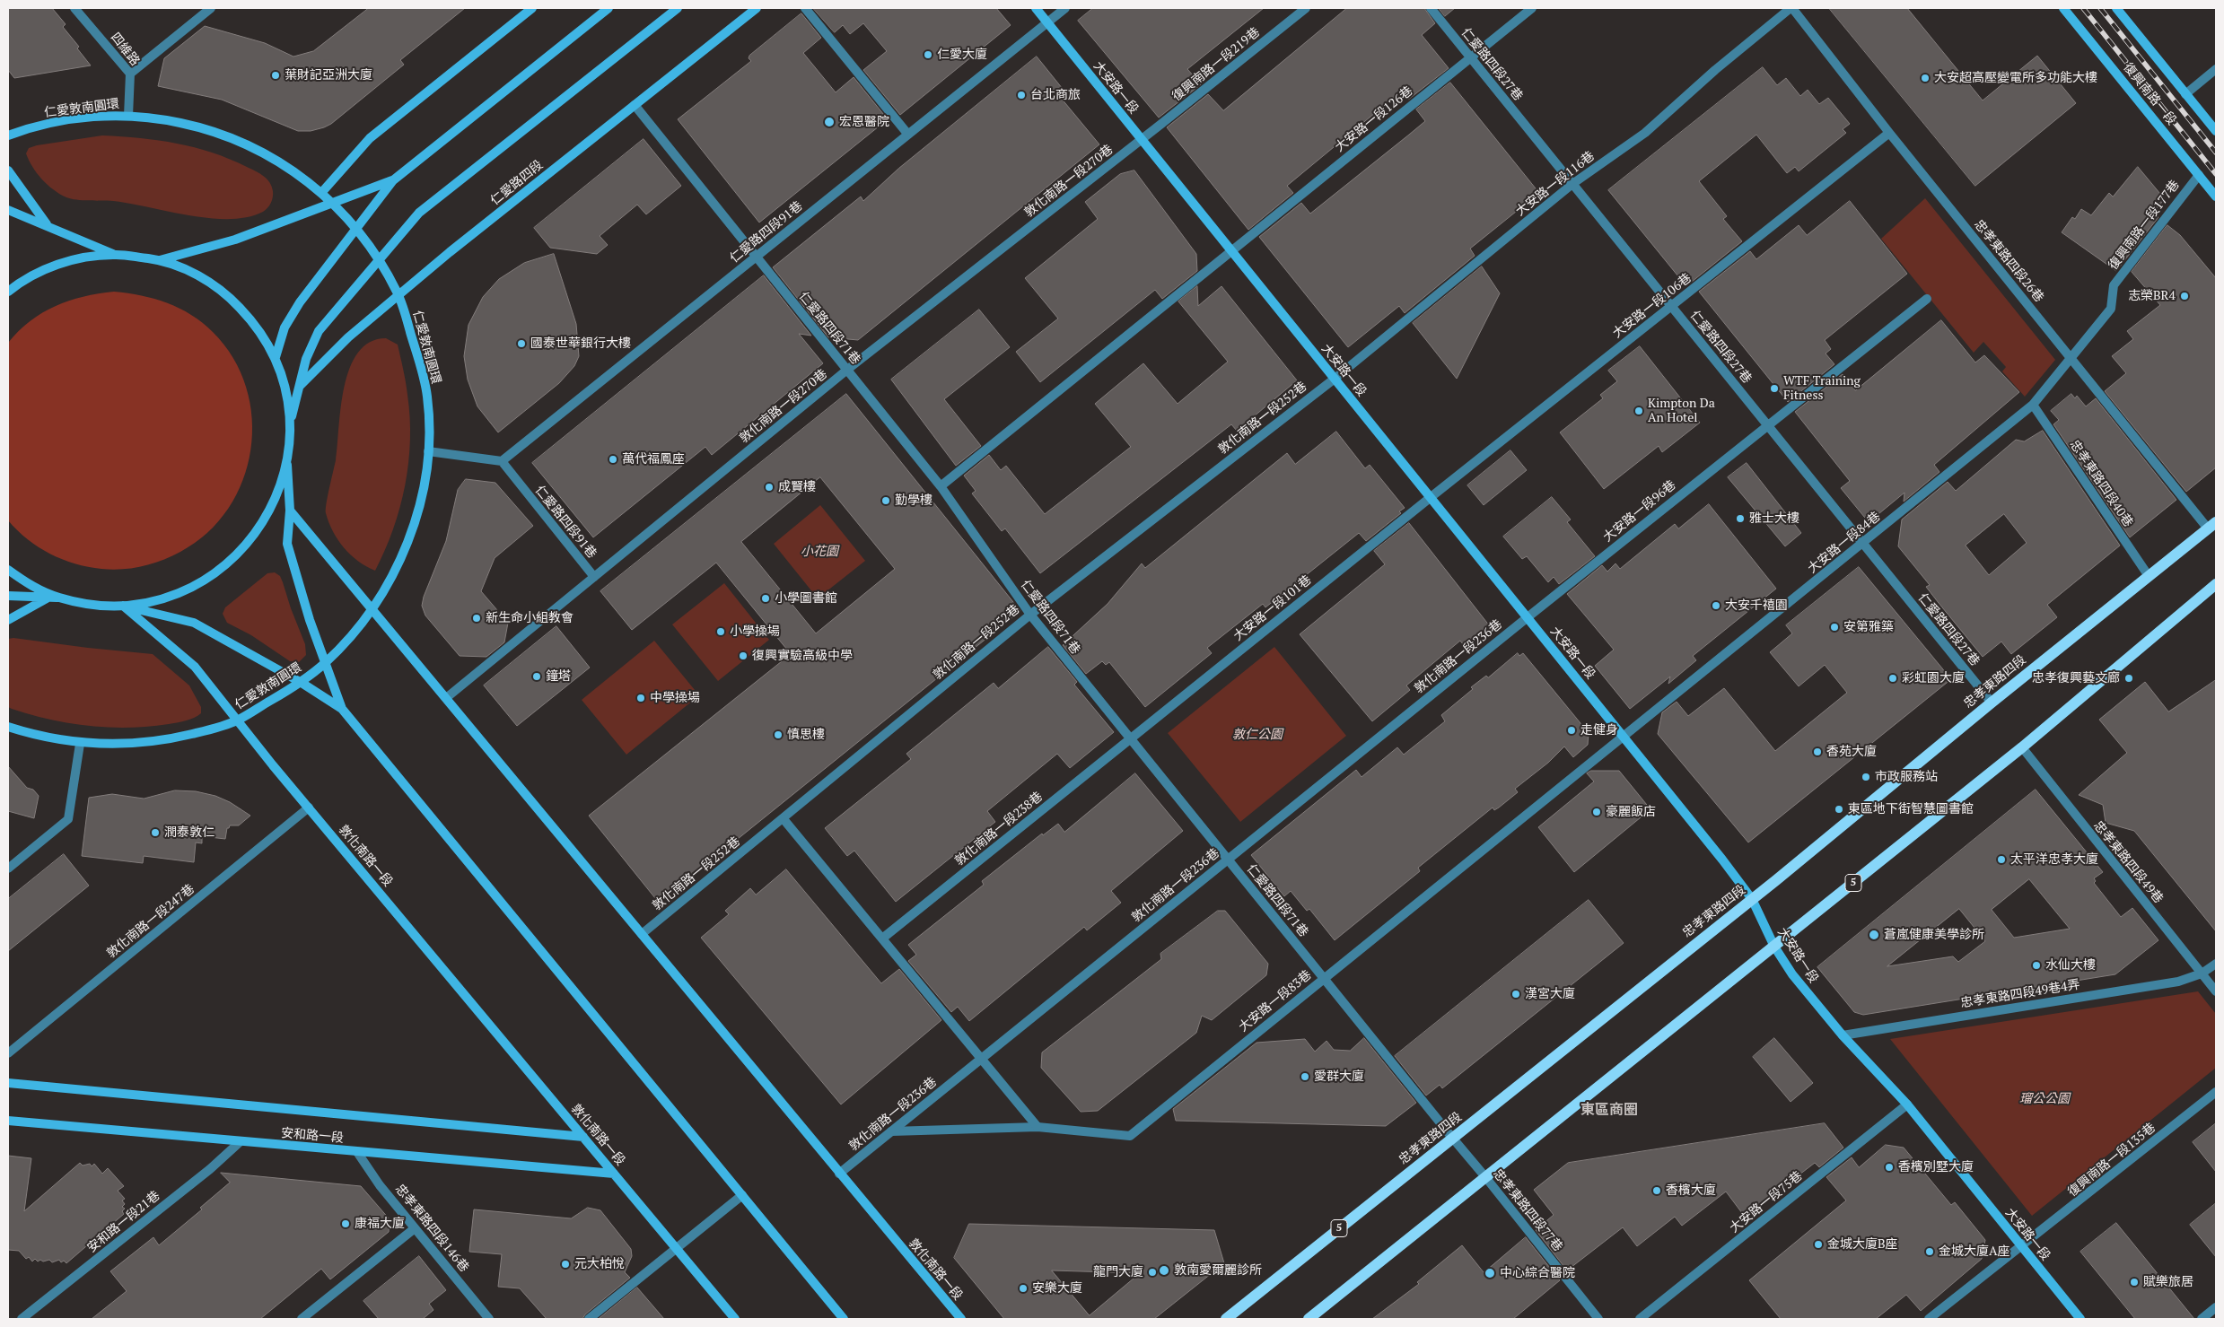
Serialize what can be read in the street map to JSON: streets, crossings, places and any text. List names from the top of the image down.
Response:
{
  "streets": {
    "main road": [
      "大安路一段",
      "復興南路一段",
      "仁愛敦南圓環",
      "仁愛路四段",
      "忠孝東路四段",
      "敦化南路一段",
      "5",
      "安和路一段"
    ],
    "street": [
      "四維路",
      "復興南路一段219巷",
      "仁愛路四段27巷",
      "大安路一段126巷",
      "敦化南路一段270巷",
      "大安路一段116巷",
      "復興南路一段177巷",
      "仁愛路四段91巷",
      "忠孝東路四段26巷",
      "大安路一段106巷",
      "仁愛路四段71巷",
      "敦化南路一段252巷",
      "忠孝東路四段40巷",
      "大安路一段96巷",
      "大安路一段84巷",
      "大安路一段101巷",
      "敦化南路一段236巷",
      "敦化南路一段238巷",
      "忠孝東路四段49巷",
      "敦化南路一段247巷",
      "忠孝東路四段49巷4弄",
      "大安路一段83巷",
      "復興南路一段135巷",
      "大安路一段75巷",
      "忠孝東路四段77巷",
      "安和路一段21巷",
      "忠孝東路四段146巷"
    ]
  },
  "crossings": [
    ["四維路", "仁愛敦南圓環"],
    ["復興南路一段219巷", "大安路一段"],
    ["復興南路一段219巷", "敦化南路一段270巷"],
    ["仁愛路四段27巷", "大安路一段126巷"],
    ["仁愛路四段27巷", "大安路一段116巷"],
    ["仁愛路四段27巷", "大安路一段106巷"],
    ["仁愛路四段27巷", "大安路一段96巷"],
    ["仁愛路四段27巷", "大安路一段84巷"],
    ["仁愛路四段27巷", "忠孝東路四段"],
    ["大安路一段", "大安路一段126巷"],
    ["大安路一段", "敦化南路一段270巷"],
    ["大安路一段", "大安路一段116巷"],
    ["大安路一段", "仁愛路四段91巷"],
    ["大安路一段", "大安路一段106巷"],
    ["大安路一段", "敦化南路一段252巷"],
    ["大安路一段", "大安路一段96巷"],
    ["大安路一段", "大安路一段84巷"],
    ["大安路一段", "大安路一段101巷"],
    ["大安路一段", "敦化南路一段236巷"],
    ["大安路一段", "忠孝東路四段"],
    ["大安路一段", "5"],
    ["大安路一段", "忠孝東路四段49巷4弄"],
    ["大安路一段", "大安路一段83巷"],
    ["大安路一段", "復興南路一段135巷"],
    ["大安路一段", "大安路一段75巷"],
    ["復興南路一段", "復興南路一段177巷"],
    ["仁愛敦南圓環", "仁愛路四段"],
    ["仁愛敦南圓環", "敦化南路一段"],
    ["大安路一段126巷", "仁愛路四段71巷"],
    ["敦化南路一段270巷", "仁愛路四段91巷"],
    ["敦化南路一段270巷", "仁愛路四段71巷"],
    ["敦化南路一段270巷", "敦化南路一段"],
    ["仁愛路四段", "仁愛路四段71巷"],
    ["大安路一段116巷", "忠孝東路四段26巷"],
    ["大安路一段116巷", "敦化南路一段252巷"],
    ["復興南路一段177巷", "忠孝東路四段26巷"],
    ["復興南路一段177巷", "大安路一段84巷"],
    ["仁愛路四段91巷", "仁愛路四段71巷"],
    ["忠孝東路四段26巷", "大安路一段106巷"],
    ["忠孝東路四段26巷", "大安路一段84巷"],
    ["忠孝東路四段26巷", "忠孝東路四段"],
    ["大安路一段106巷", "大安路一段101巷"],
    ["仁愛路四段71巷", "敦化南路一段252巷"],
    ["仁愛路四段71巷", "大安路一段101巷"],
    ["仁愛路四段71巷", "敦化南路一段236巷"],
    ["仁愛路四段71巷", "忠孝東路四段"],
    ["仁愛路四段71巷", "敦化南路一段238巷"],
    ["仁愛路四段71巷", "大安路一段83巷"],
    ["仁愛路四段71巷", "忠孝東路四段77巷"],
    ["敦化南路一段252巷", "敦化南路一段"],
    ["忠孝東路四段40巷", "大安路一段84巷"],
    ["忠孝東路四段40巷", "忠孝東路四段"],
    ["大安路一段96巷", "敦化南路一段236巷"],
    ["大安路一段84巷", "大安路一段83巷"],
    ["大安路一段101巷", "敦化南路一段238巷"],
    ["敦化南路一段236巷", "敦化南路一段"],
    ["敦化南路一段236巷", "大安路一段83巷"],
    ["忠孝東路四段", "忠孝東路四段77巷"],
    ["敦化南路一段", "敦化南路一段247巷"],
    ["敦化南路一段", "安和路一段"],
    ["忠孝東路四段49巷", "5"],
    ["忠孝東路四段49巷", "忠孝東路四段49巷4弄"],
    ["5", "忠孝東路四段77巷"],
    ["安和路一段", "安和路一段21巷"],
    ["安和路一段", "忠孝東路四段146巷"]
  ],
  "districts": ["東區商圈"],
  "parks": ["小花園", "敦仁公園", "瑠公公園"],
  "places": [
    "仁愛大廈",
    "葉財記亞洲大廈",
    "大安超高壓變電所多功能大樓",
    "台北商旅",
    "宏恩醫院",
    "志榮BR4",
    "國泰世華銀行大樓",
    "WTF Training Fitness",
    "Kimpton Da An Hotel",
    "萬代福鳳座",
    "成賢樓",
    "勤學樓",
    "雅士大樓",
    "小學圖書館",
    "大安千禧園",
    "新生命小組教會",
    "安第雅築",
    "小學操場",
    "復興實驗高級中學",
    "鐘塔",
    "彩虹園大廈",
    "忠孝復興藝文廊",
    "中學操場",
    "走健身",
    "慎思樓",
    "香苑大廈",
    "市政服務站",
    "東區地下街智慧圖書館",
    "豪麗飯店",
    "潤泰敦仁",
    "太平洋忠孝大廈",
    "蒼嵐健康美學診所",
    "水仙大樓",
    "漢宮大廈",
    "愛群大廈",
    "香檳別墅大廈",
    "香檳大廈",
    "康福大廈",
    "金城大廈B座",
    "金城大廈A座",
    "元大柏悅",
    "敦南愛爾麗診所",
    "龍門大廈",
    "中心綜合醫院",
    "賦樂旅居",
    "安樂大廈"
  ]
}
